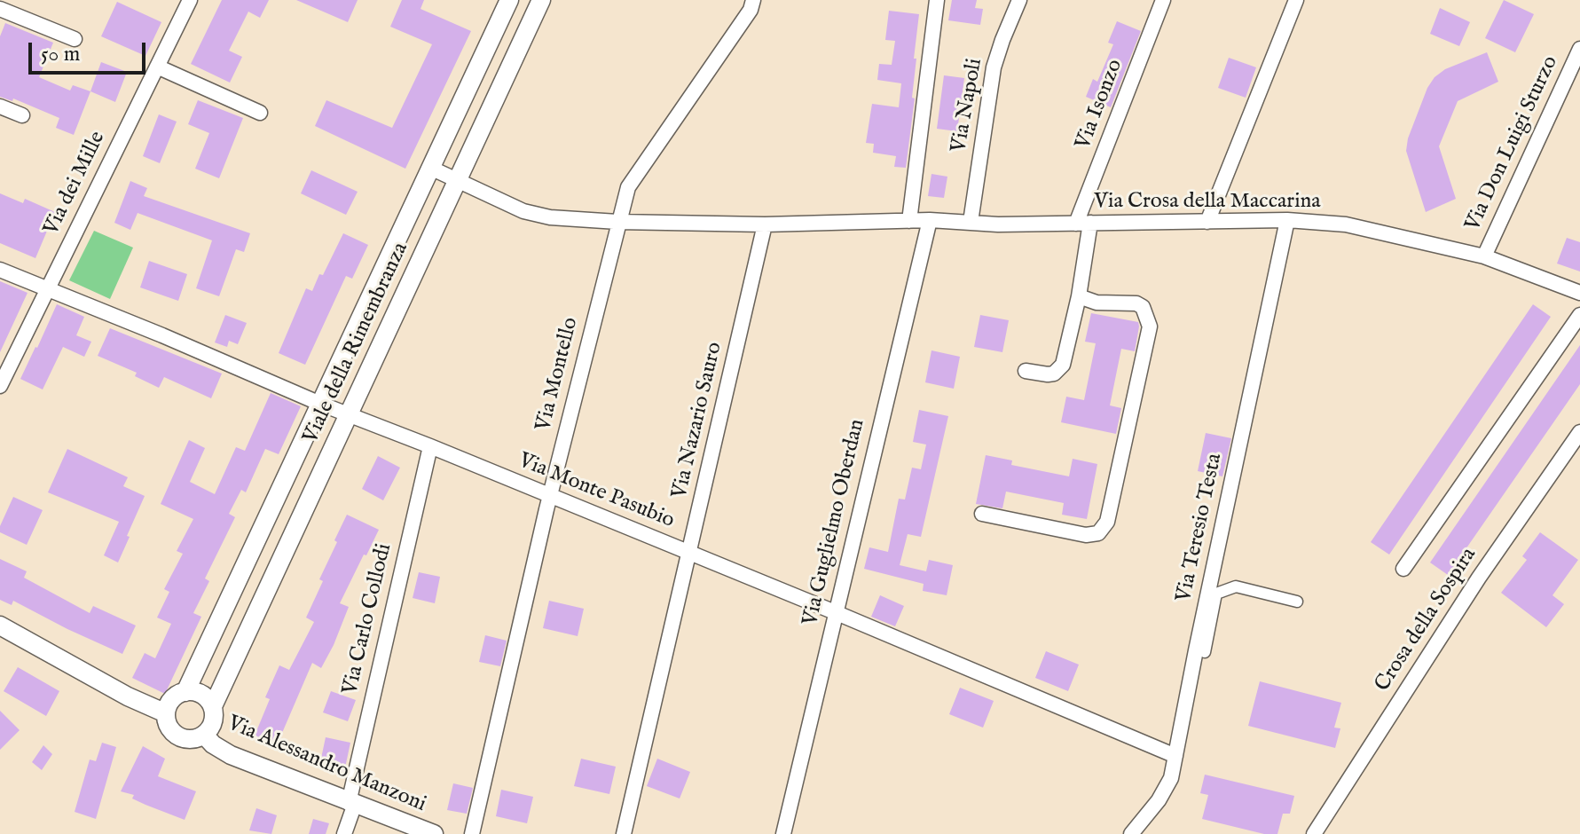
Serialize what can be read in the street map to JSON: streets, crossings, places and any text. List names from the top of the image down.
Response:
{
  "streets": {
    "street": [
      "Via Isonzo",
      "Via Napoli",
      "Via Don Luigi Sturzo",
      "Via dei Mille",
      "Via Crosa della Maccarina",
      "Viale della Rimembranza",
      "Via Montello",
      "Via Nazario Sauro",
      "Via Monte Pasubio",
      "Via Guglielmo Oberdan",
      "Via Teresio Testa",
      "Via Carlo Collodi",
      "Crosa della Sospira",
      "Via Alessandro Manzoni"
    ]
  },
  "crossings": [
    ["Via Isonzo", "Via Crosa della Maccarina"],
    ["Via Napoli", "Via Crosa della Maccarina"],
    ["Via Don Luigi Sturzo", "Via Crosa della Maccarina"],
    ["Via dei Mille", "Via Monte Pasubio"],
    ["Via Crosa della Maccarina", "Viale della Rimembranza"],
    ["Via Crosa della Maccarina", "Via Montello"],
    ["Via Crosa della Maccarina", "Via Nazario Sauro"],
    ["Via Crosa della Maccarina", "Via Guglielmo Oberdan"],
    ["Via Crosa della Maccarina", "Via Teresio Testa"],
    ["Viale della Rimembranza", "Via Monte Pasubio"],
    ["Viale della Rimembranza", "Via Alessandro Manzoni"],
    ["Via Montello", "Via Monte Pasubio"],
    ["Via Nazario Sauro", "Via Monte Pasubio"],
    ["Via Monte Pasubio", "Via Guglielmo Oberdan"],
    ["Via Monte Pasubio", "Via Teresio Testa"],
    ["Via Monte Pasubio", "Via Carlo Collodi"],
    ["Via Carlo Collodi", "Via Alessandro Manzoni"]
  ],
  "scale_bar": "50 m"
}
